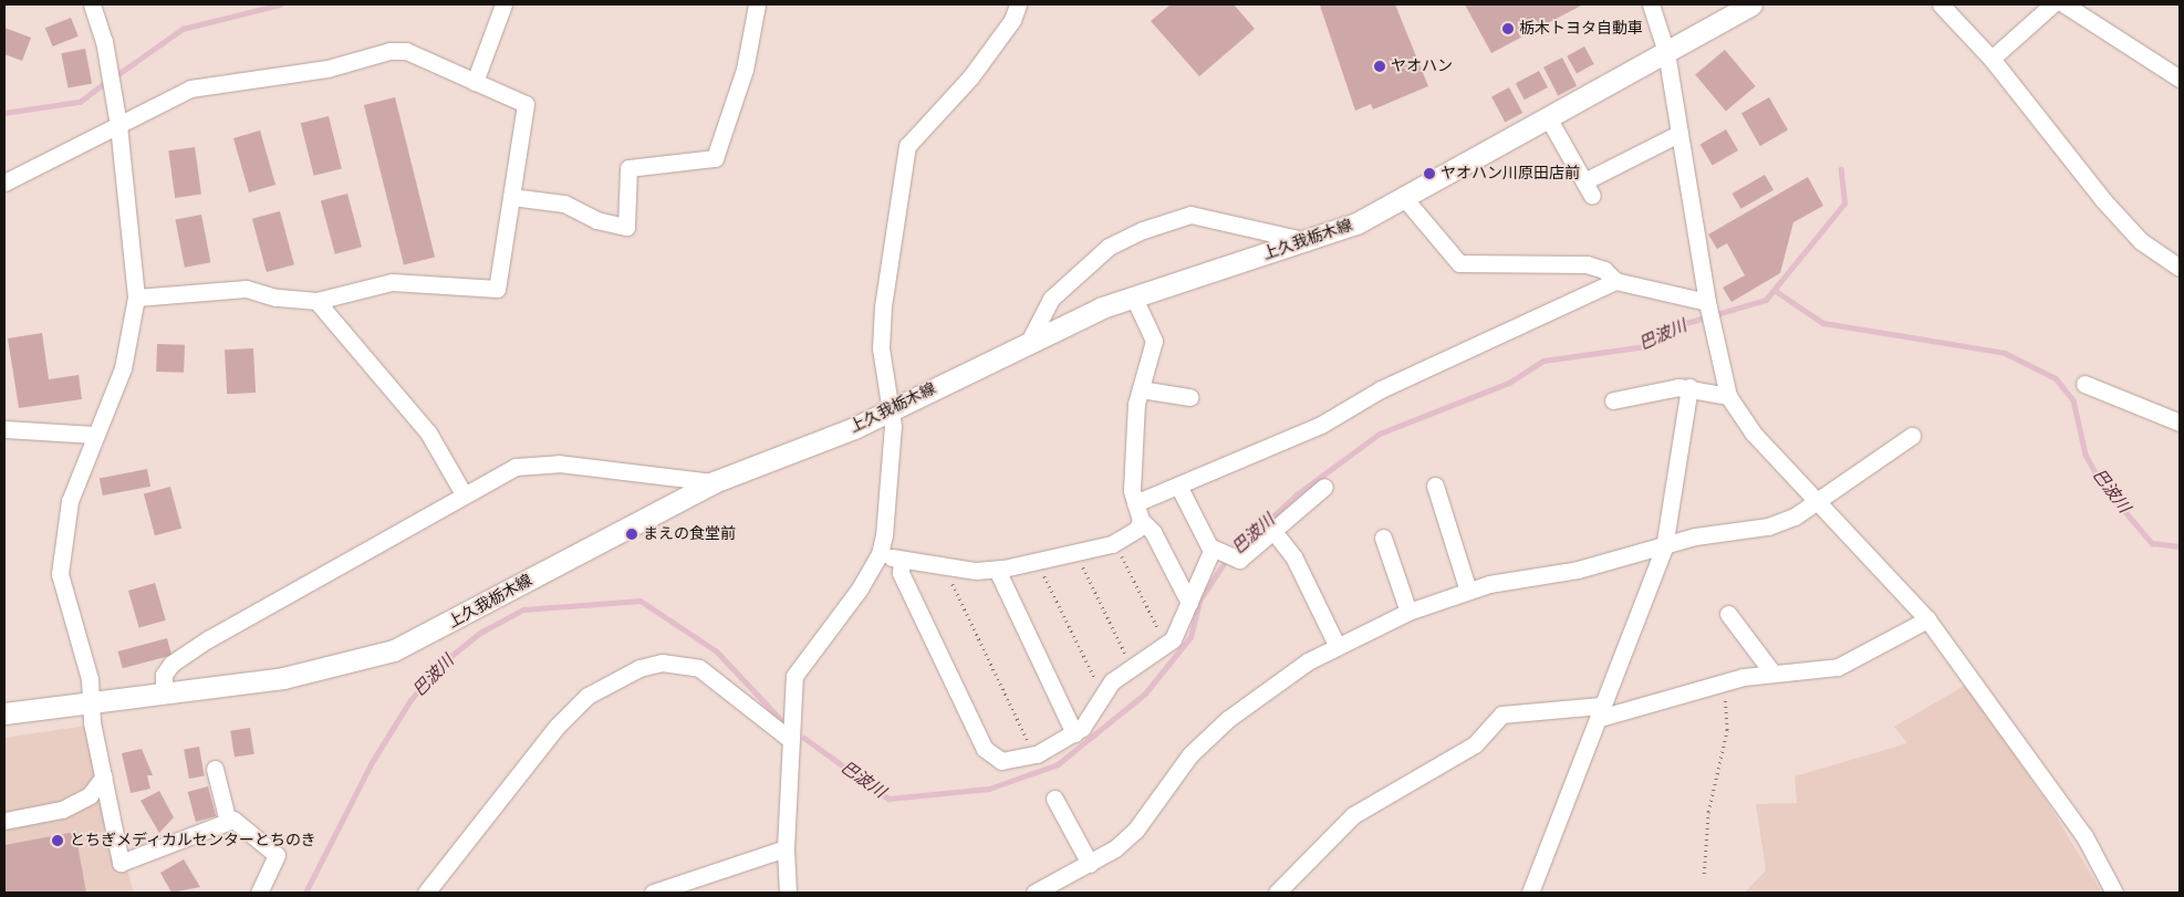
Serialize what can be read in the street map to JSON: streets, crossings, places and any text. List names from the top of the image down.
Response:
{
  "streets": {
    "main road": ["上久我栃木線"]
  },
  "water": ["巴波川"],
  "places": [
    "栃木トヨタ自動車",
    "ヤオハン",
    "ヤオハン川原田店前",
    "まえの食堂前",
    "とちぎメディカルセンターとちのき"
  ]
}
